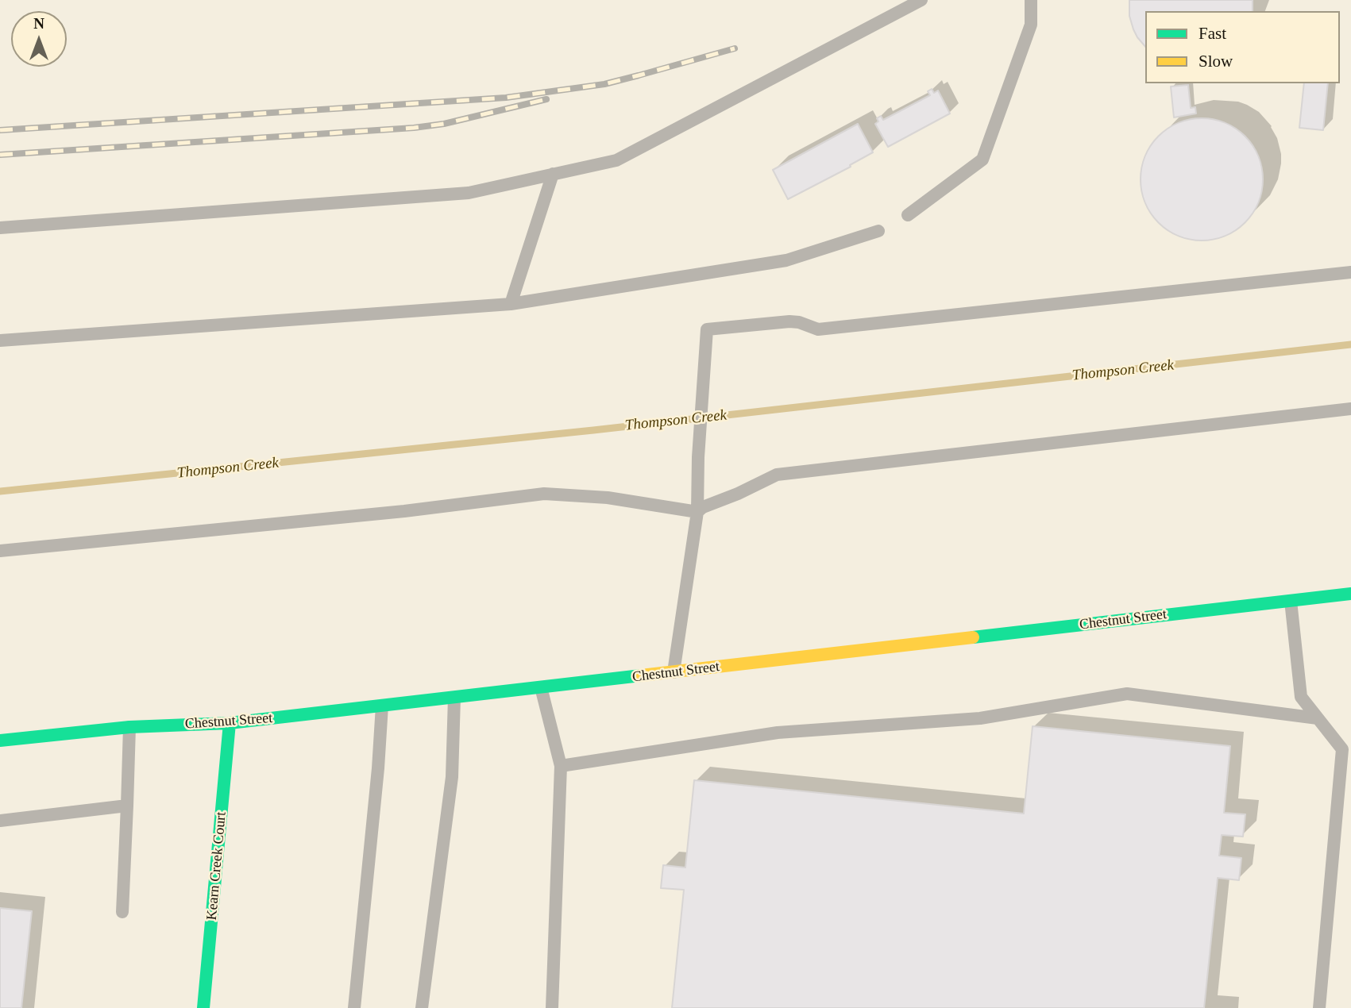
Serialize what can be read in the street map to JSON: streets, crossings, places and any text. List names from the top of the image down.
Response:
{
  "streets": {
    "street": ["Chestnut Street", "Kearn Creek Court"]
  },
  "crossings": [
    ["Chestnut Street", "Kearn Creek Court"]
  ],
  "water": ["Thompson Creek"],
  "legend": ["Fast", "Slow"],
  "north": "top"
}
